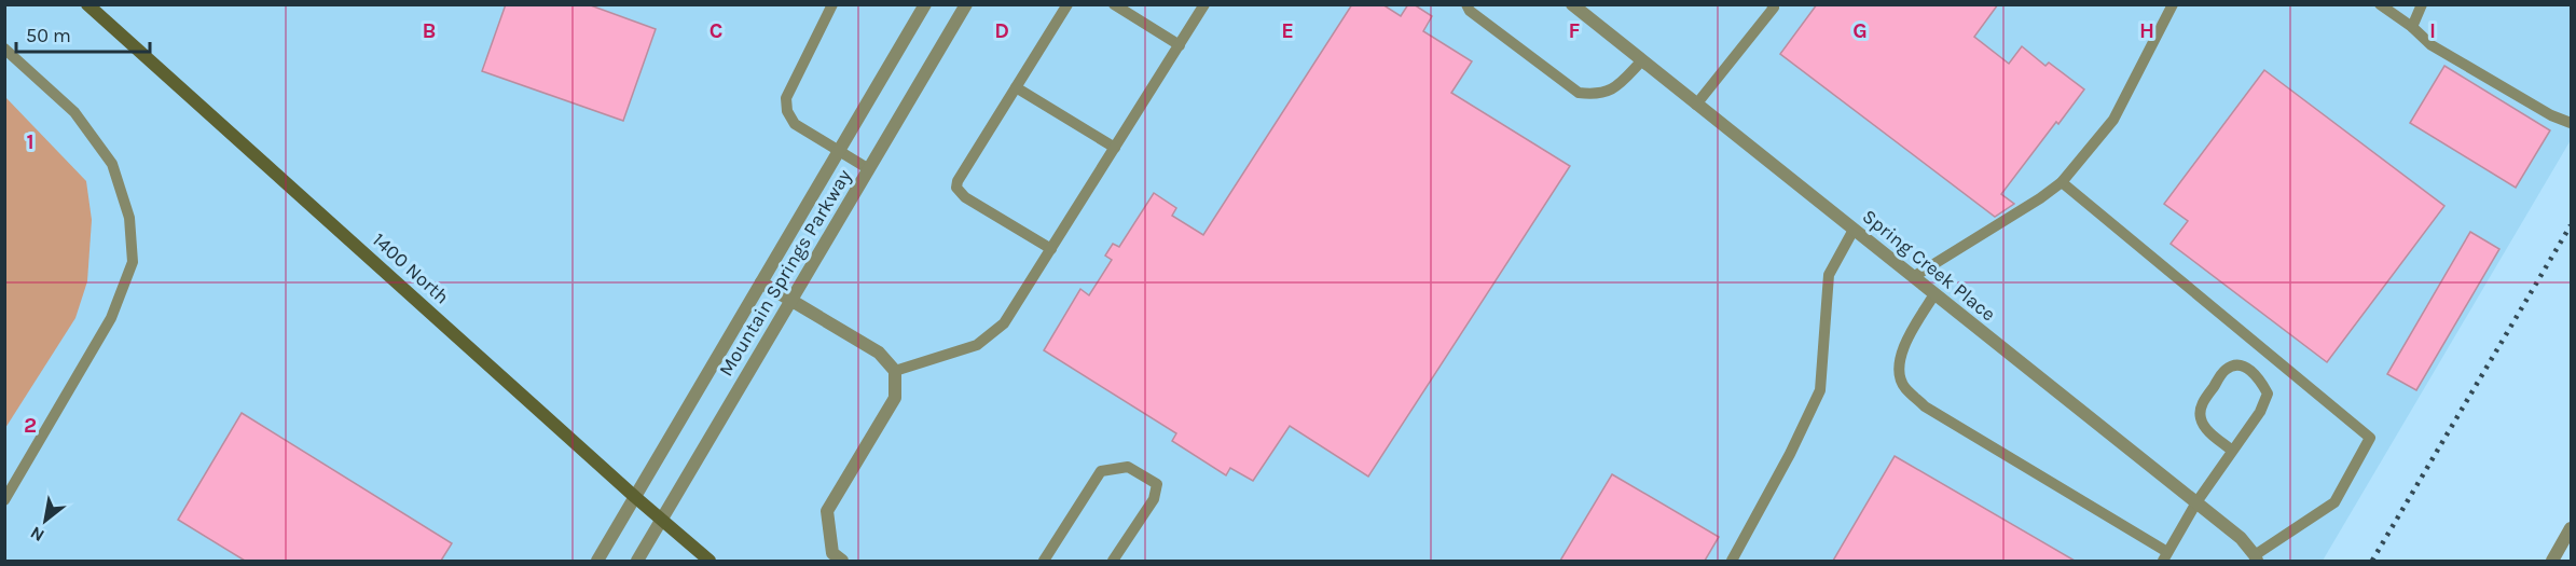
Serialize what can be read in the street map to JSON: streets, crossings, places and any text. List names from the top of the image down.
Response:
{
  "streets": {
    "main road": ["1400 North"],
    "street": ["Spring Creek Place", "Mountain Springs Parkway"]
  },
  "crossings": [
    ["1400 North", "Mountain Springs Parkway"]
  ],
  "scale_bar": "50 m",
  "north": "bottom left",
  "grid": {
    "columns": [
      "B",
      "C",
      "D",
      "E",
      "F",
      "G",
      "H",
      "I"
    ],
    "rows": ["1", "2"]
  }
}
